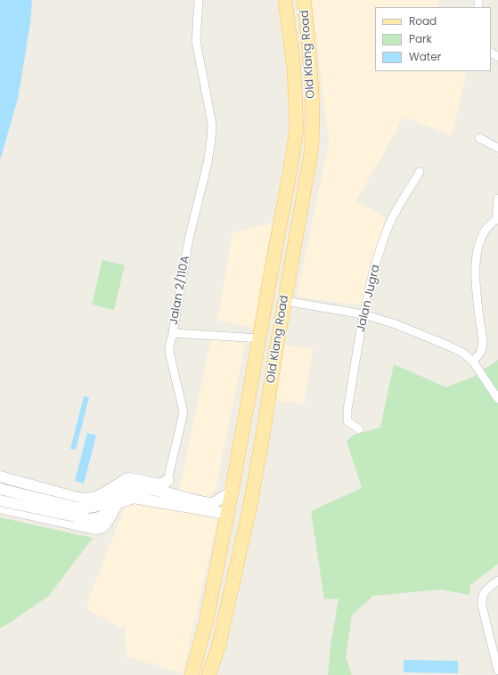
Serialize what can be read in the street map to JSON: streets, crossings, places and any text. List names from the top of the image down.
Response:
{
  "streets": {
    "main road": ["Old Klang Road"],
    "street": ["Jalan 2/110A", "Jalan Jugra"]
  },
  "crossings": [
    ["Old Klang Road", "Jalan 2/110A"]
  ],
  "legend": ["Road", "Park", "Water"]
}
